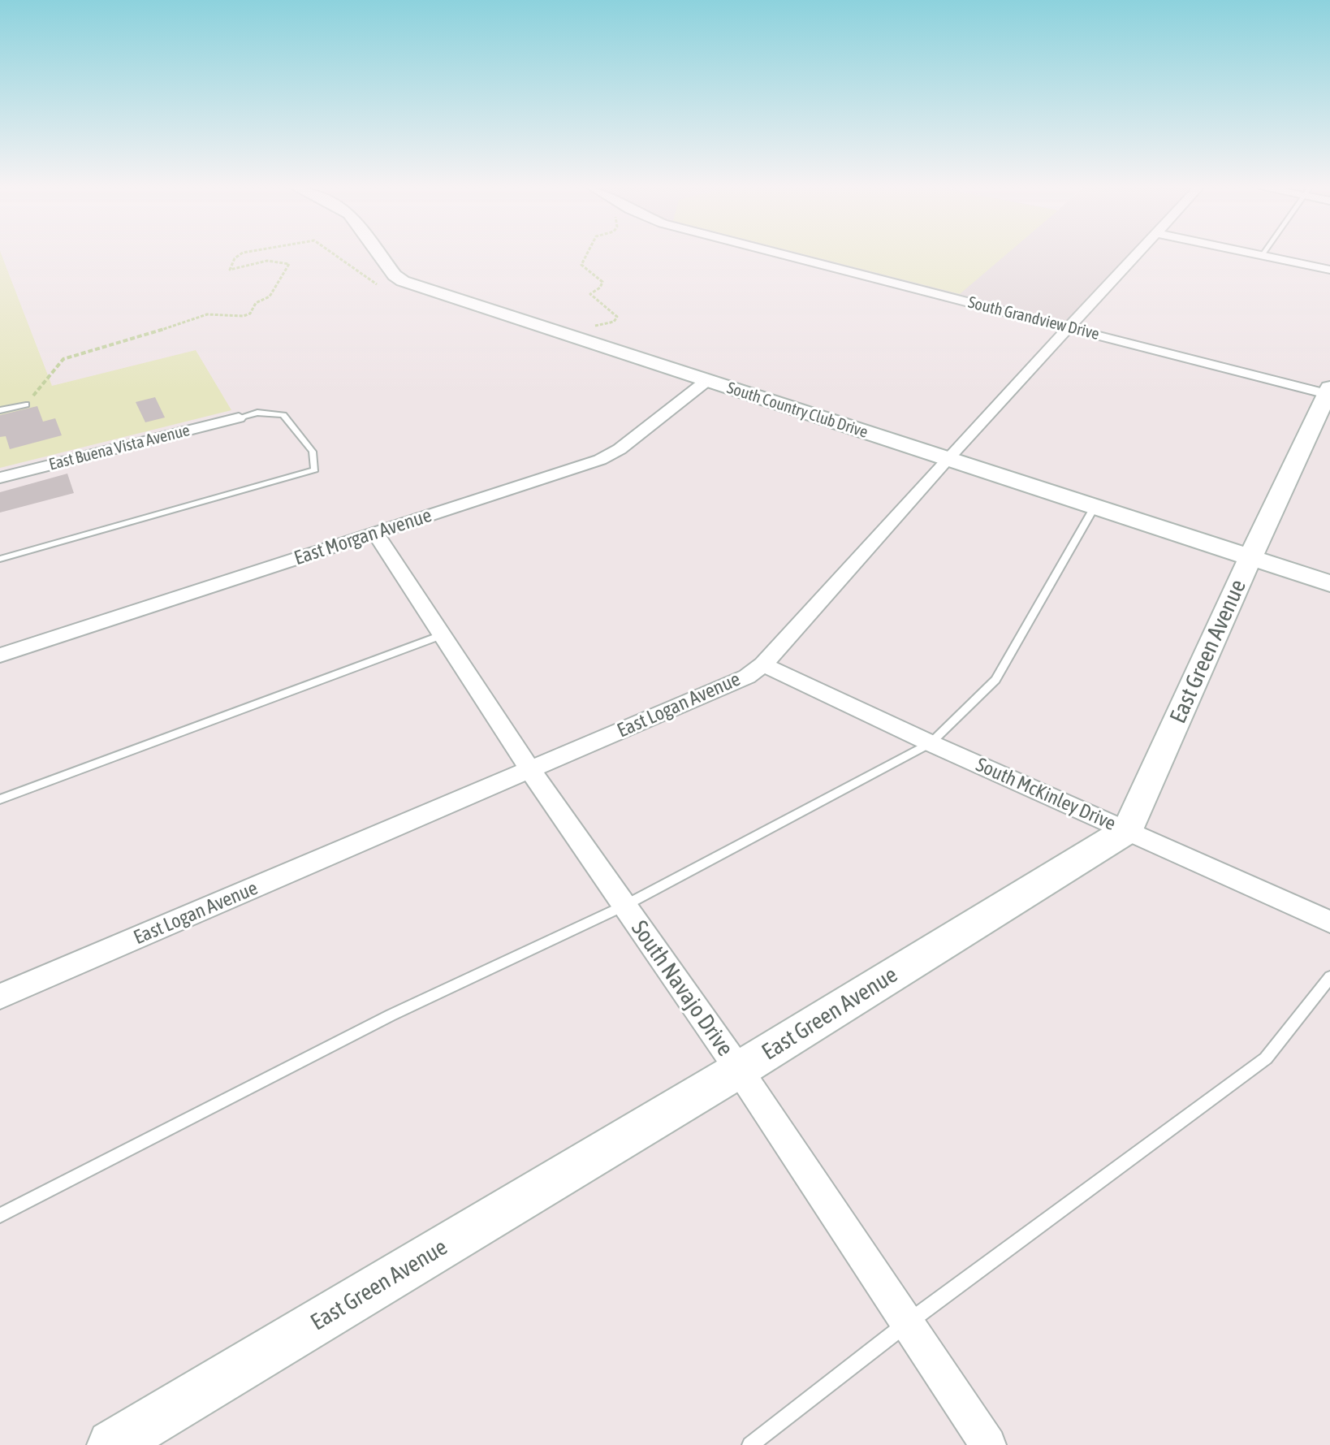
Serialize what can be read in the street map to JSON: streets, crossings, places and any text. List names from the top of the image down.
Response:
{
  "streets": {
    "main road": ["South Country Club Drive", "East Green Avenue"],
    "street": [
      "South Grandview Drive",
      "East Buena Vista Avenue",
      "East Morgan Avenue",
      "East Logan Avenue",
      "South McKinley Drive",
      "South Navajo Drive"
    ]
  },
  "crossings": [
    ["South Grandview Drive", "East Green Avenue"],
    ["South Grandview Drive", "East Logan Avenue"],
    ["South Country Club Drive", "East Morgan Avenue"],
    ["South Country Club Drive", "East Green Avenue"],
    ["South Country Club Drive", "East Logan Avenue"],
    ["East Morgan Avenue", "South Navajo Drive"],
    ["East Green Avenue", "South McKinley Drive"],
    ["East Green Avenue", "South Navajo Drive"],
    ["East Logan Avenue", "South McKinley Drive"],
    ["East Logan Avenue", "South Navajo Drive"]
  ]
}
